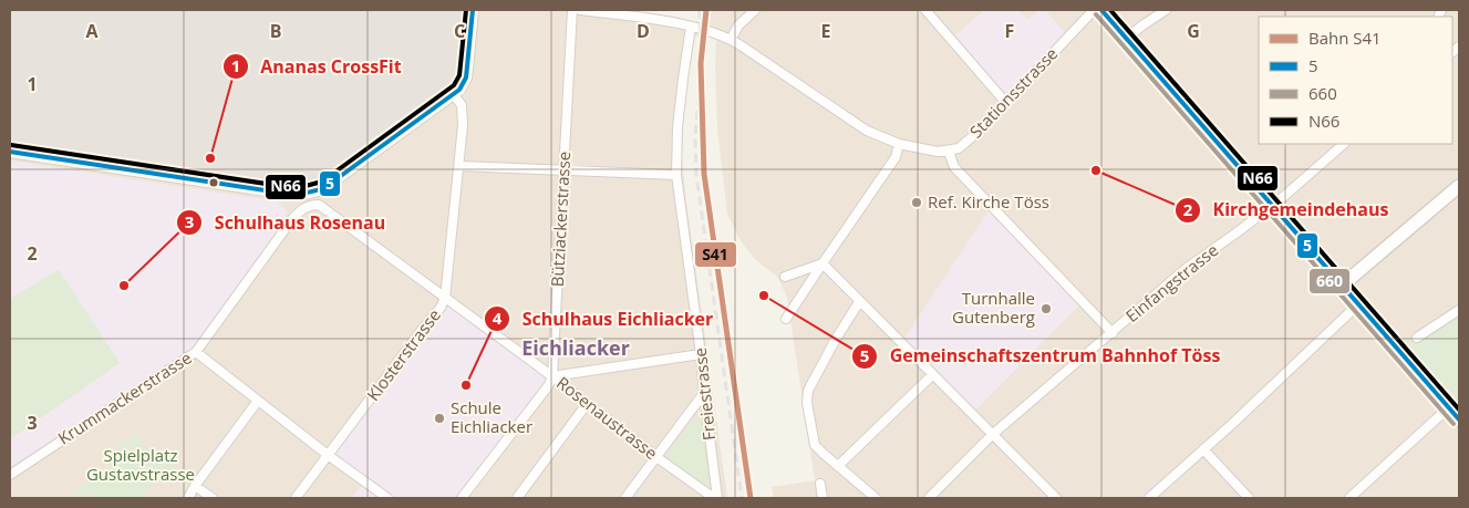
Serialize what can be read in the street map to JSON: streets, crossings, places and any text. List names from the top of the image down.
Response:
{
  "streets": {
    "street": [
      "Stationsstrasse",
      "Bütziackerstrasse",
      "Einfangstrasse",
      "Klosterstrasse",
      "Freiestrasse",
      "Krummackerstrasse",
      "Rosenaustrasse"
    ]
  },
  "crossings": [
    ["Bütziackerstrasse", "Rosenaustrasse"],
    ["Klosterstrasse", "Krummackerstrasse"],
    ["Klosterstrasse", "Rosenaustrasse"],
    ["Freiestrasse", "Rosenaustrasse"],
    ["Krummackerstrasse", "Rosenaustrasse"]
  ],
  "districts": ["Eichliacker"],
  "parks": ["Spielplatz Gustavstrasse"],
  "places": [
    "Ananas CrossFit",
    "Kirchgemeindehaus",
    "Ref. Kirche Töss",
    "Schulhaus Rosenau",
    "Gemeinschaftszentrum Bahnhof Töss",
    "Turnhalle Gutenberg",
    "Schulhaus Eichliacker",
    "Schule Eichliacker"
  ],
  "lines": [
    "rail line S41",
    "transit line 5",
    "transit line N66",
    "transit line 660"
  ],
  "legend": [
    "Bahn S41",
    "5",
    "660",
    "N66"
  ],
  "grid": {
    "columns": [
      "A",
      "B",
      "C",
      "D",
      "E",
      "F",
      "G"
    ],
    "rows": ["1", "2", "3"]
  }
}
